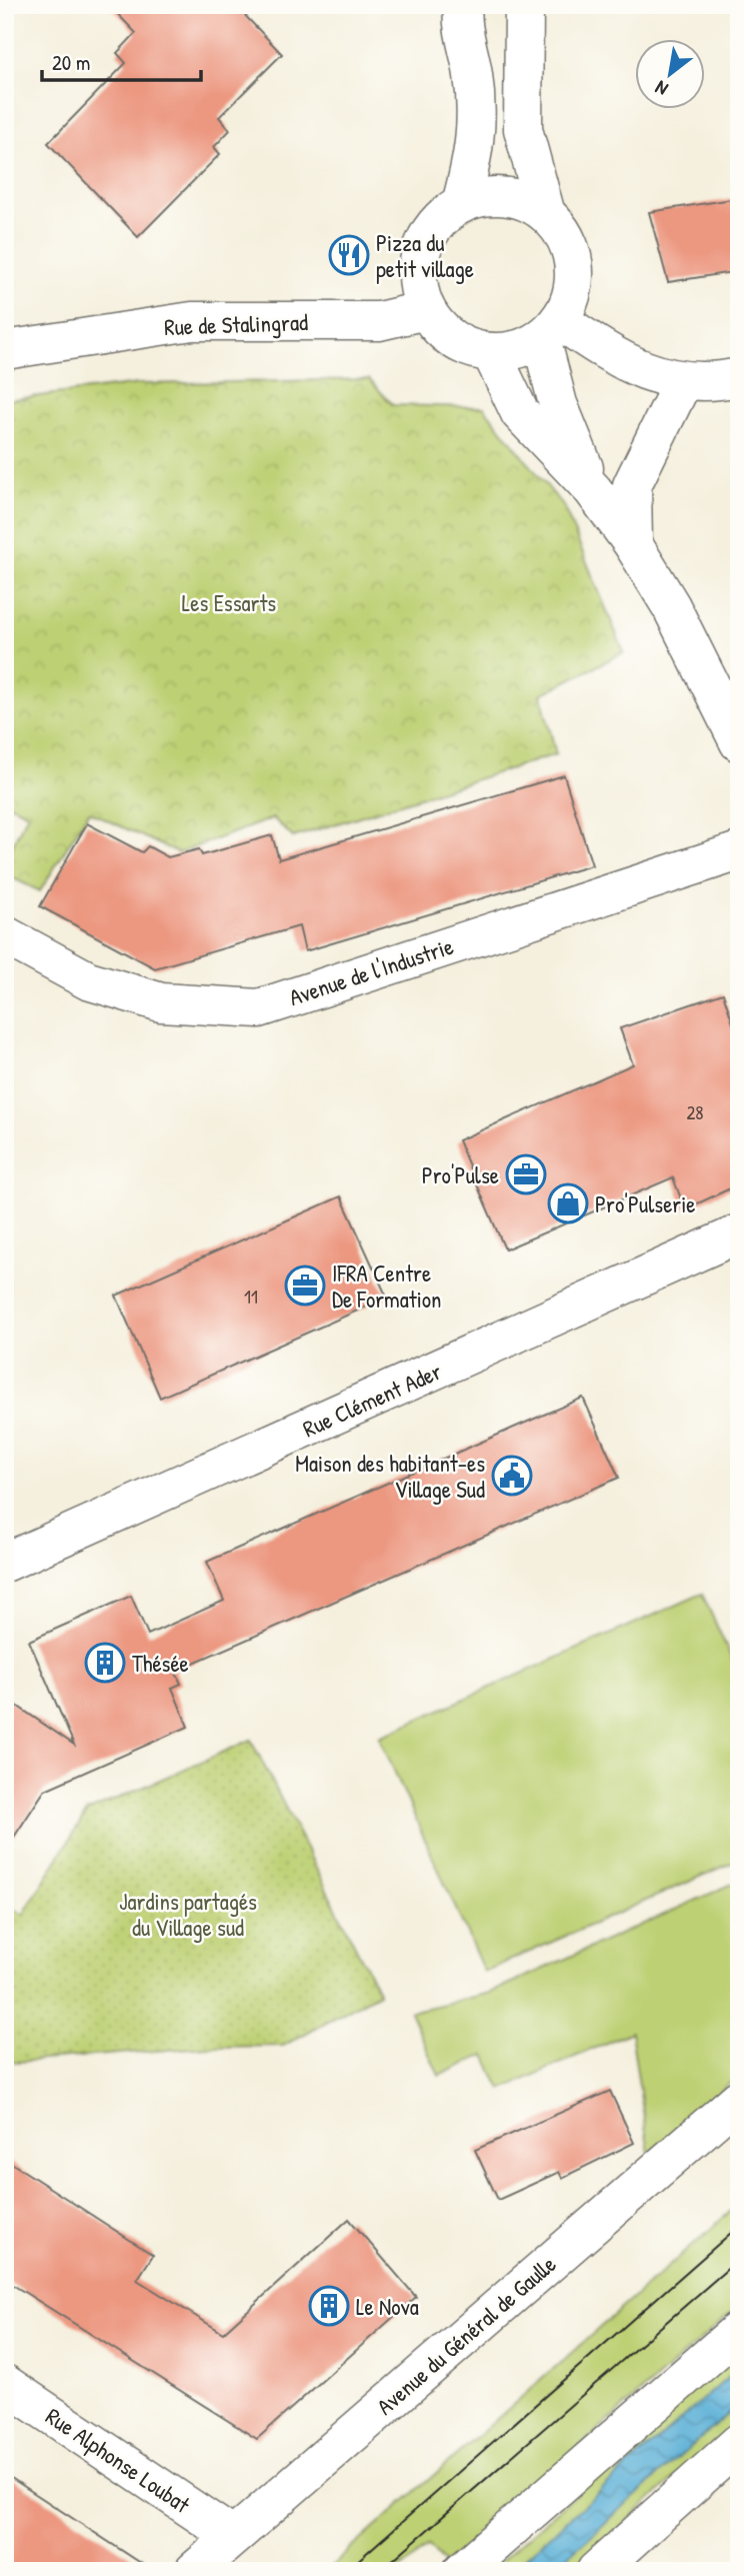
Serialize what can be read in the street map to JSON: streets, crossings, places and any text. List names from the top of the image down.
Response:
{
  "streets": {
    "street": [
      "Rue de Stalingrad",
      "Avenue de l'Industrie",
      "Rue Clément Ader",
      "Avenue du Général de Gaulle",
      "Rue Alphonse Loubat"
    ]
  },
  "crossings": [
    ["Avenue du Général de Gaulle", "Rue Alphonse Loubat"]
  ],
  "parks": ["Les Essarts", "Jardins partagés du Village sud"],
  "places": {
    "restaurant": ["Pizza du petit village"],
    "office": ["Pro'Pulse", "IFRA Centre De Formation"],
    "shop": ["Pro'Pulserie"],
    "public building": ["Maison des habitant-es Village Sud"],
    "building": ["Thésée", "Le Nova"]
  },
  "house_numbers": ["28", "11"],
  "scale_bar": "20 m",
  "north": "bottom left"
}
